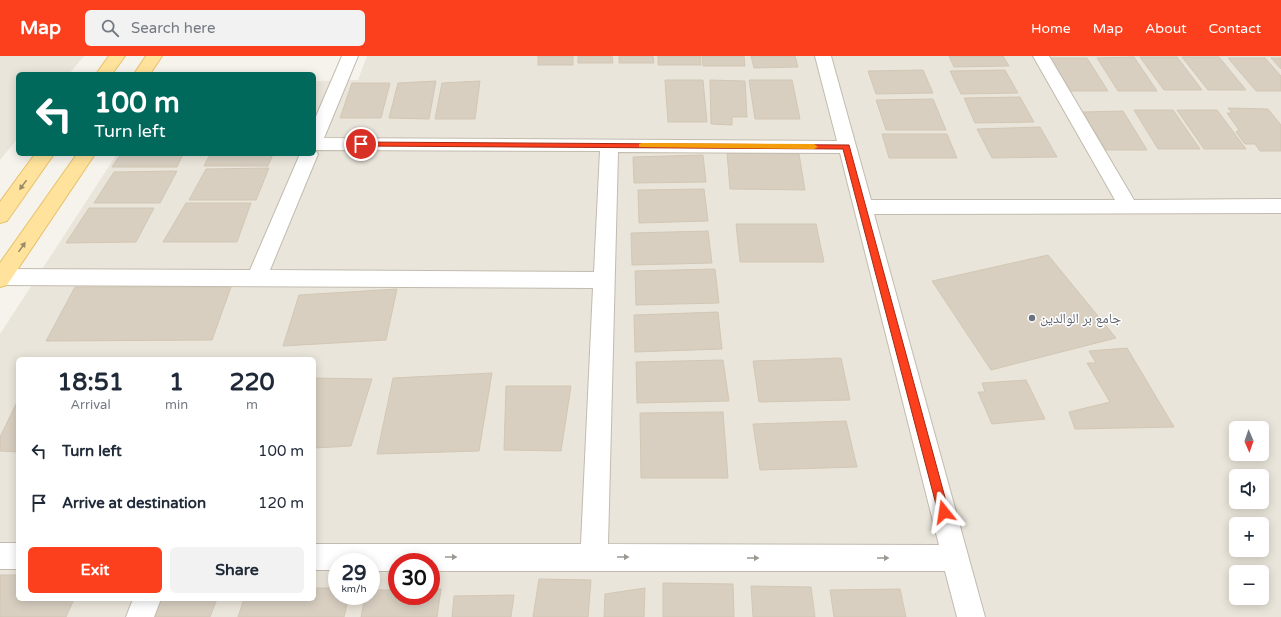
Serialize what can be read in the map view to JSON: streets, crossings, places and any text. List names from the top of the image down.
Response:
{
  "places": ["جامع بر الوالدين"],
  "north": "bottom",
  "page": {
    "header": "Map",
    "search": "Search here",
    "nav": [
      "Home",
      "Map",
      "About",
      "Contact"
    ],
    "turn": ["100 m", "Turn left"],
    "eta": [
      "18:51",
      "Arrival",
      "1",
      "min",
      "220",
      "m"
    ],
    "map_buttons": ["+", "−"],
    "list": [
      {
        "name": "Turn left",
        "value": "100 m"
      },
      {
        "name": "Arrive at destination",
        "value": "120 m"
      }
    ],
    "buttons": ["Exit", "Share"],
    "speed": "29 km/h",
    "limit": "30"
  }
}
